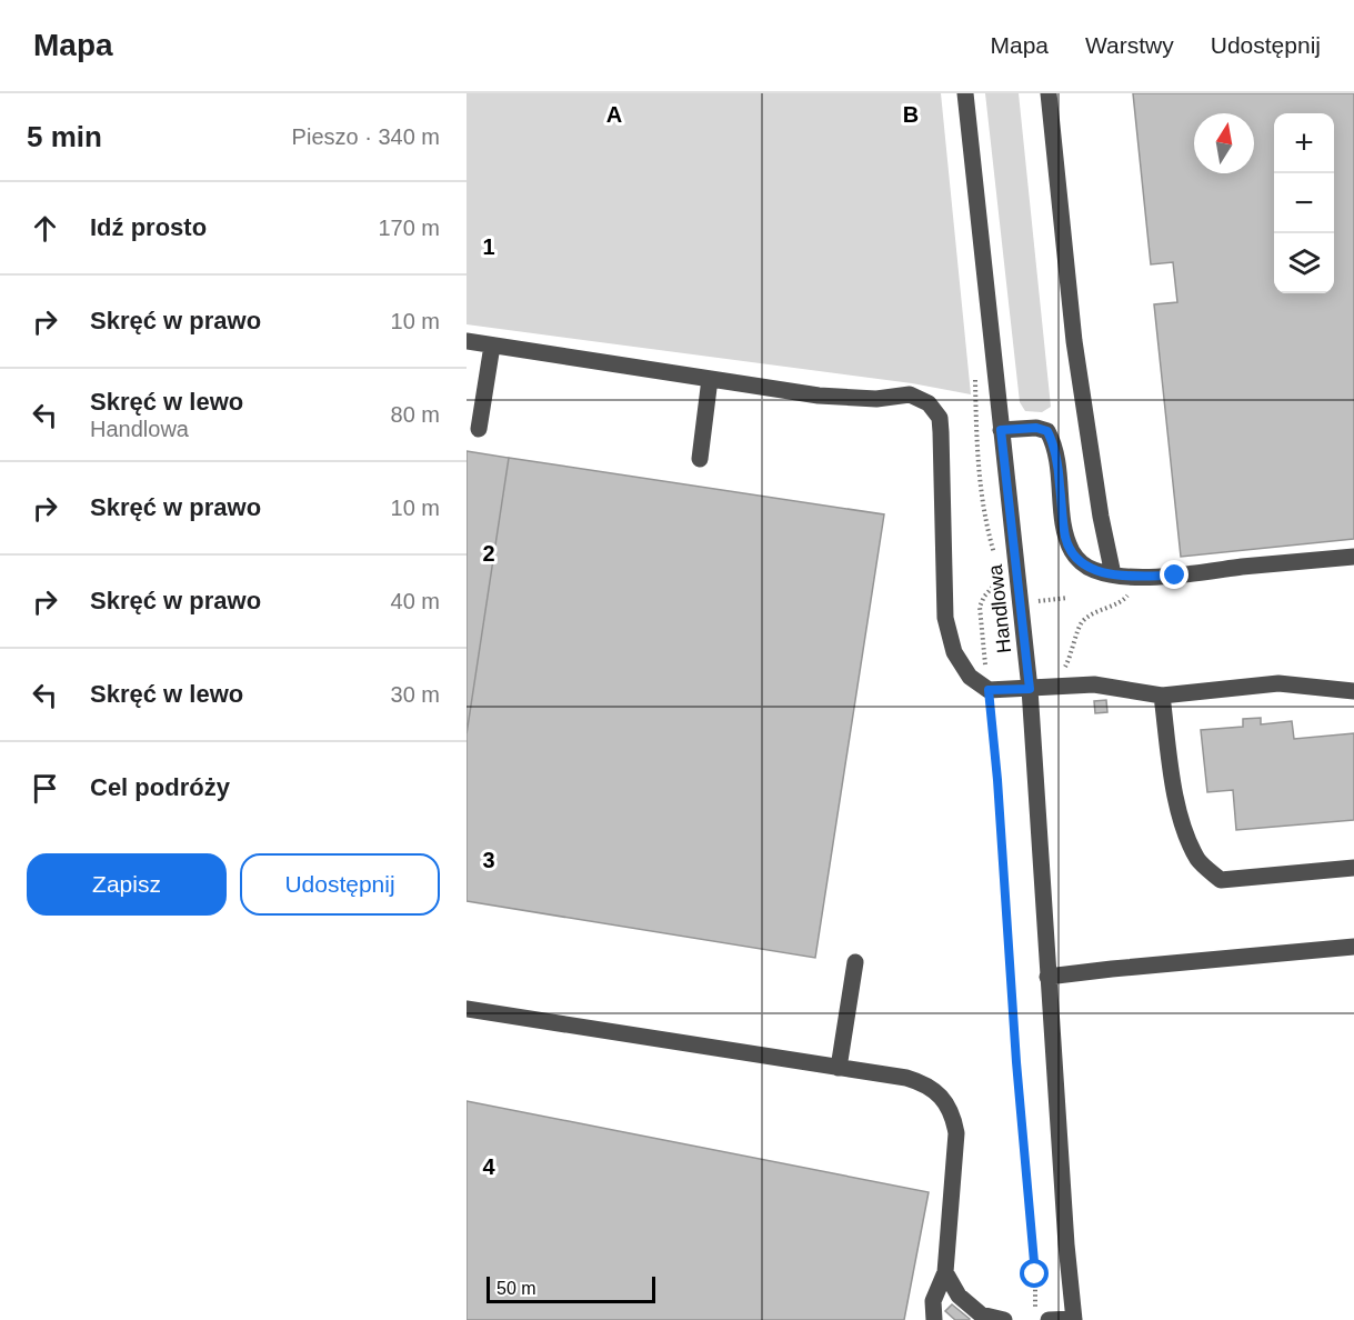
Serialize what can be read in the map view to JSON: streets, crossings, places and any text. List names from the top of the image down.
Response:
{
  "streets": {
    "street": ["Handlowa"]
  },
  "scale_bar": "50 m",
  "north": "top",
  "page": {
    "header": "Mapa",
    "nav": ["Mapa", "Warstwy", "Udostępnij"],
    "heading": ["5 min", "Pieszo · 340 m"],
    "map_buttons": ["+", "−"],
    "list": [
      ["Idź prosto", "170 m"],
      ["Skręć w prawo", "10 m"],
      ["Skręć w lewo", "Handlowa", "80 m"],
      ["Skręć w prawo", "10 m"],
      ["Skręć w prawo", "40 m"],
      ["Skręć w lewo", "30 m"],
      "Cel podróży"
    ],
    "buttons": ["Zapisz", "Udostępnij"],
    "scale": "50 m"
  },
  "grid": {
    "columns": ["A", "B"],
    "rows": [
      "1",
      "2",
      "3",
      "4"
    ]
  }
}
